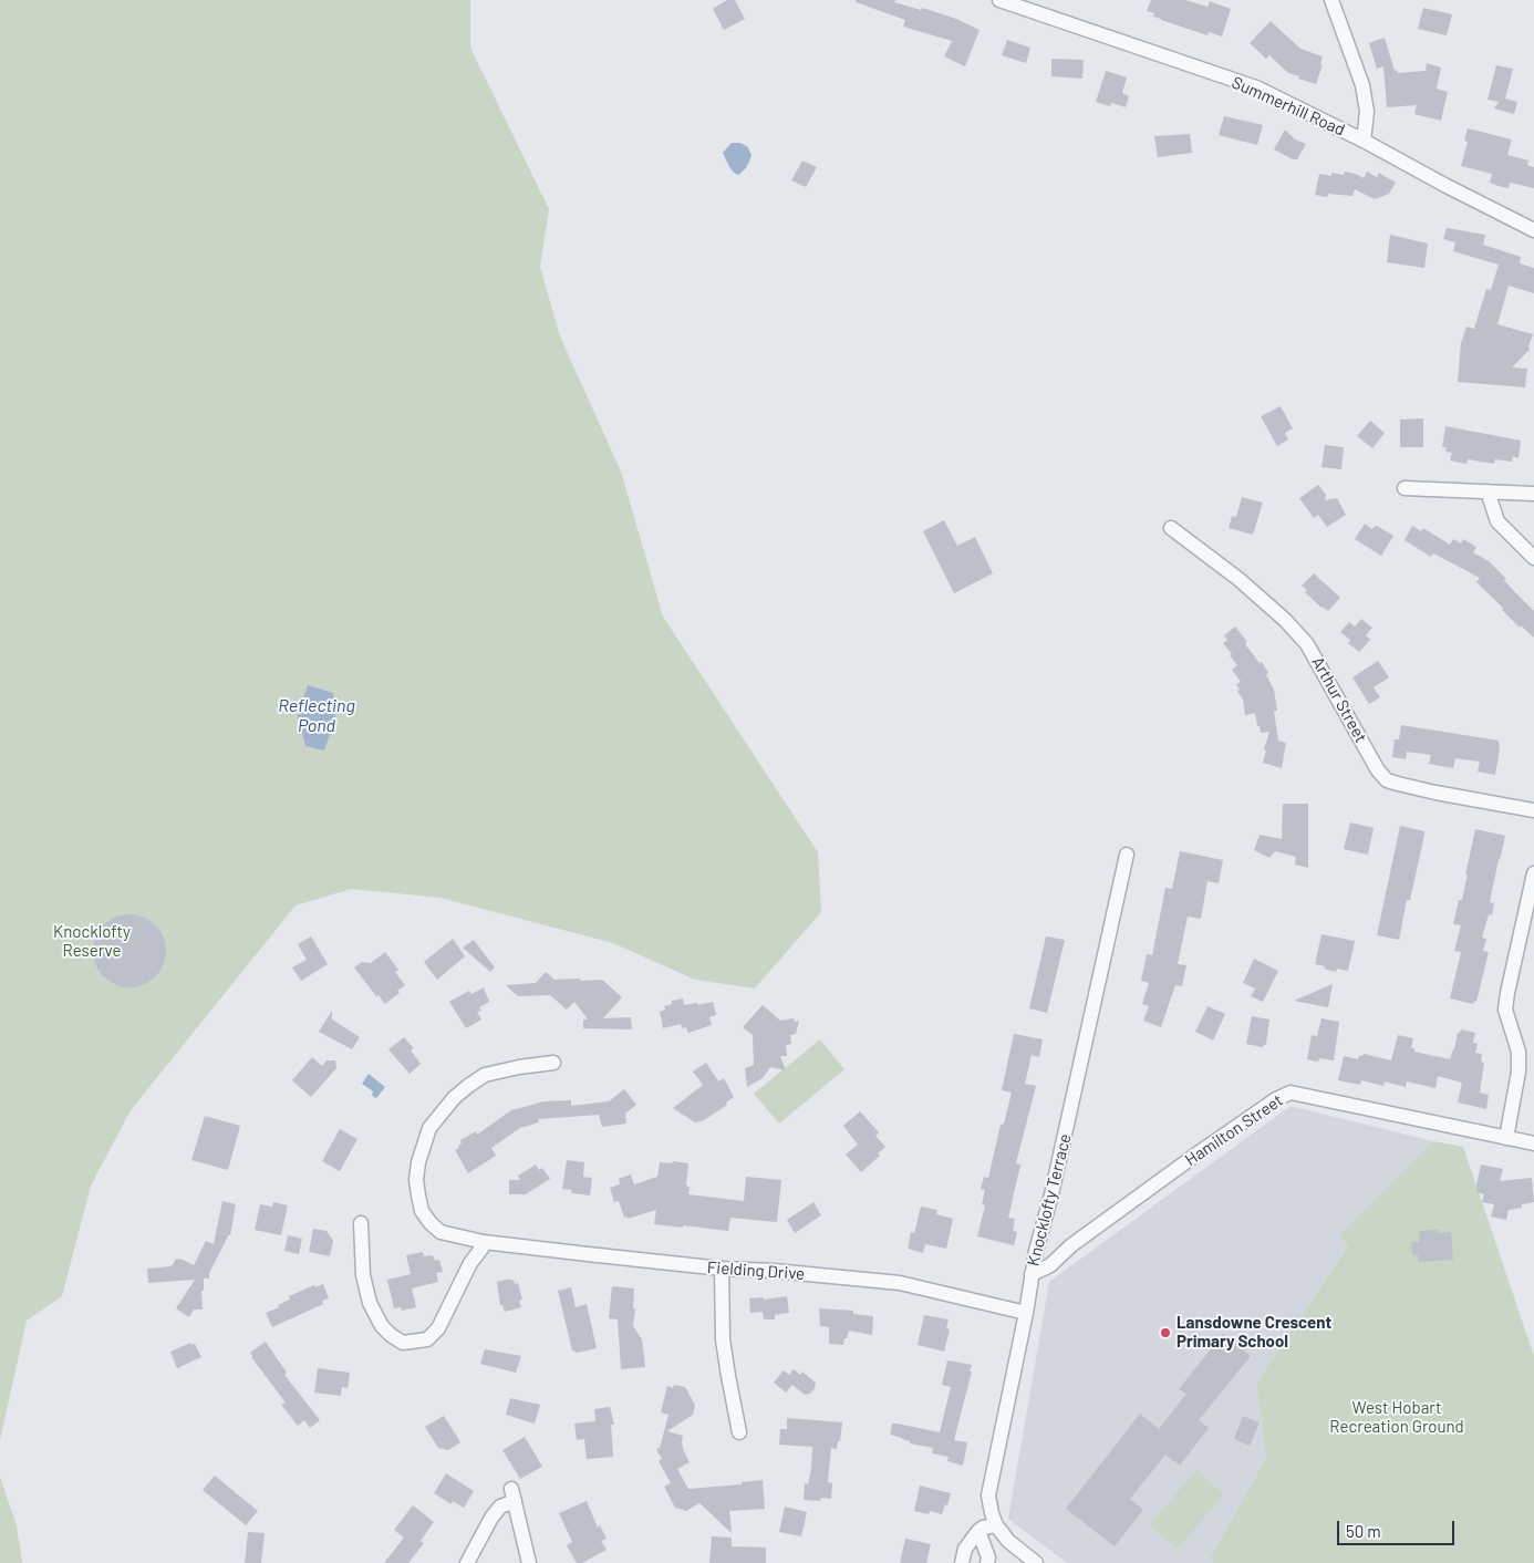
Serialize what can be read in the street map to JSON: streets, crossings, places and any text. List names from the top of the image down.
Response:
{
  "streets": {
    "street": [
      "Summerhill Road",
      "Arthur Street",
      "Hamilton Street",
      "Knocklofty Terrace",
      "Fielding Drive"
    ]
  },
  "crossings": [
    ["Hamilton Street", "Knocklofty Terrace"],
    ["Knocklofty Terrace", "Fielding Drive"]
  ],
  "water": ["Reflecting Pond"],
  "parks": ["Knocklofty Reserve", "West Hobart Recreation Ground"],
  "places": ["Lansdowne Crescent Primary School"],
  "scale_bar": "50 m"
}
